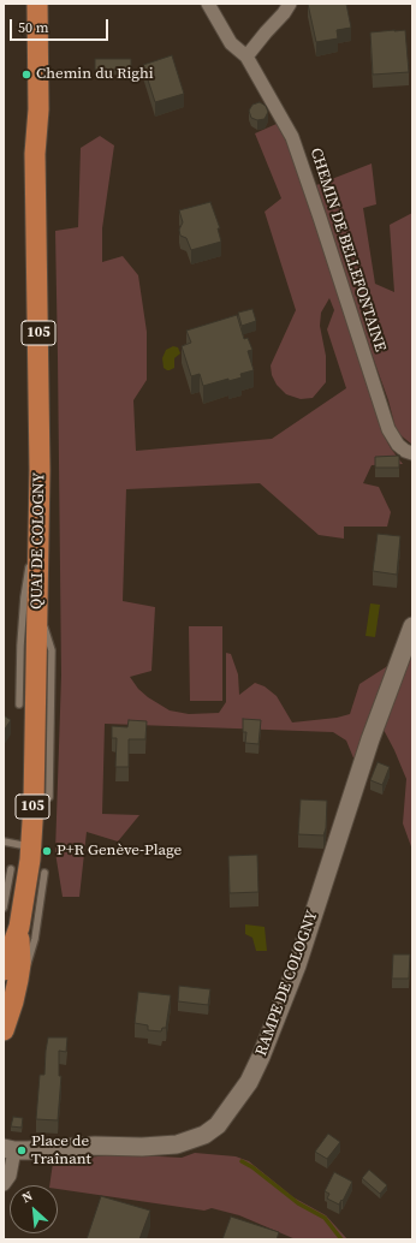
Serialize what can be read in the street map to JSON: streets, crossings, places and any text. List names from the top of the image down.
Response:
{
  "streets": {
    "main road": ["105", "QUAI DE COLOGNY"],
    "street": ["CHEMIN DE BELLEFONTAINE", "RAMPE DE COLOGNY"]
  },
  "places": ["Chemin du Righi", "P+R Genève-Plage", "Place de Traînant"],
  "scale_bar": "50 m",
  "north": "top left"
}
